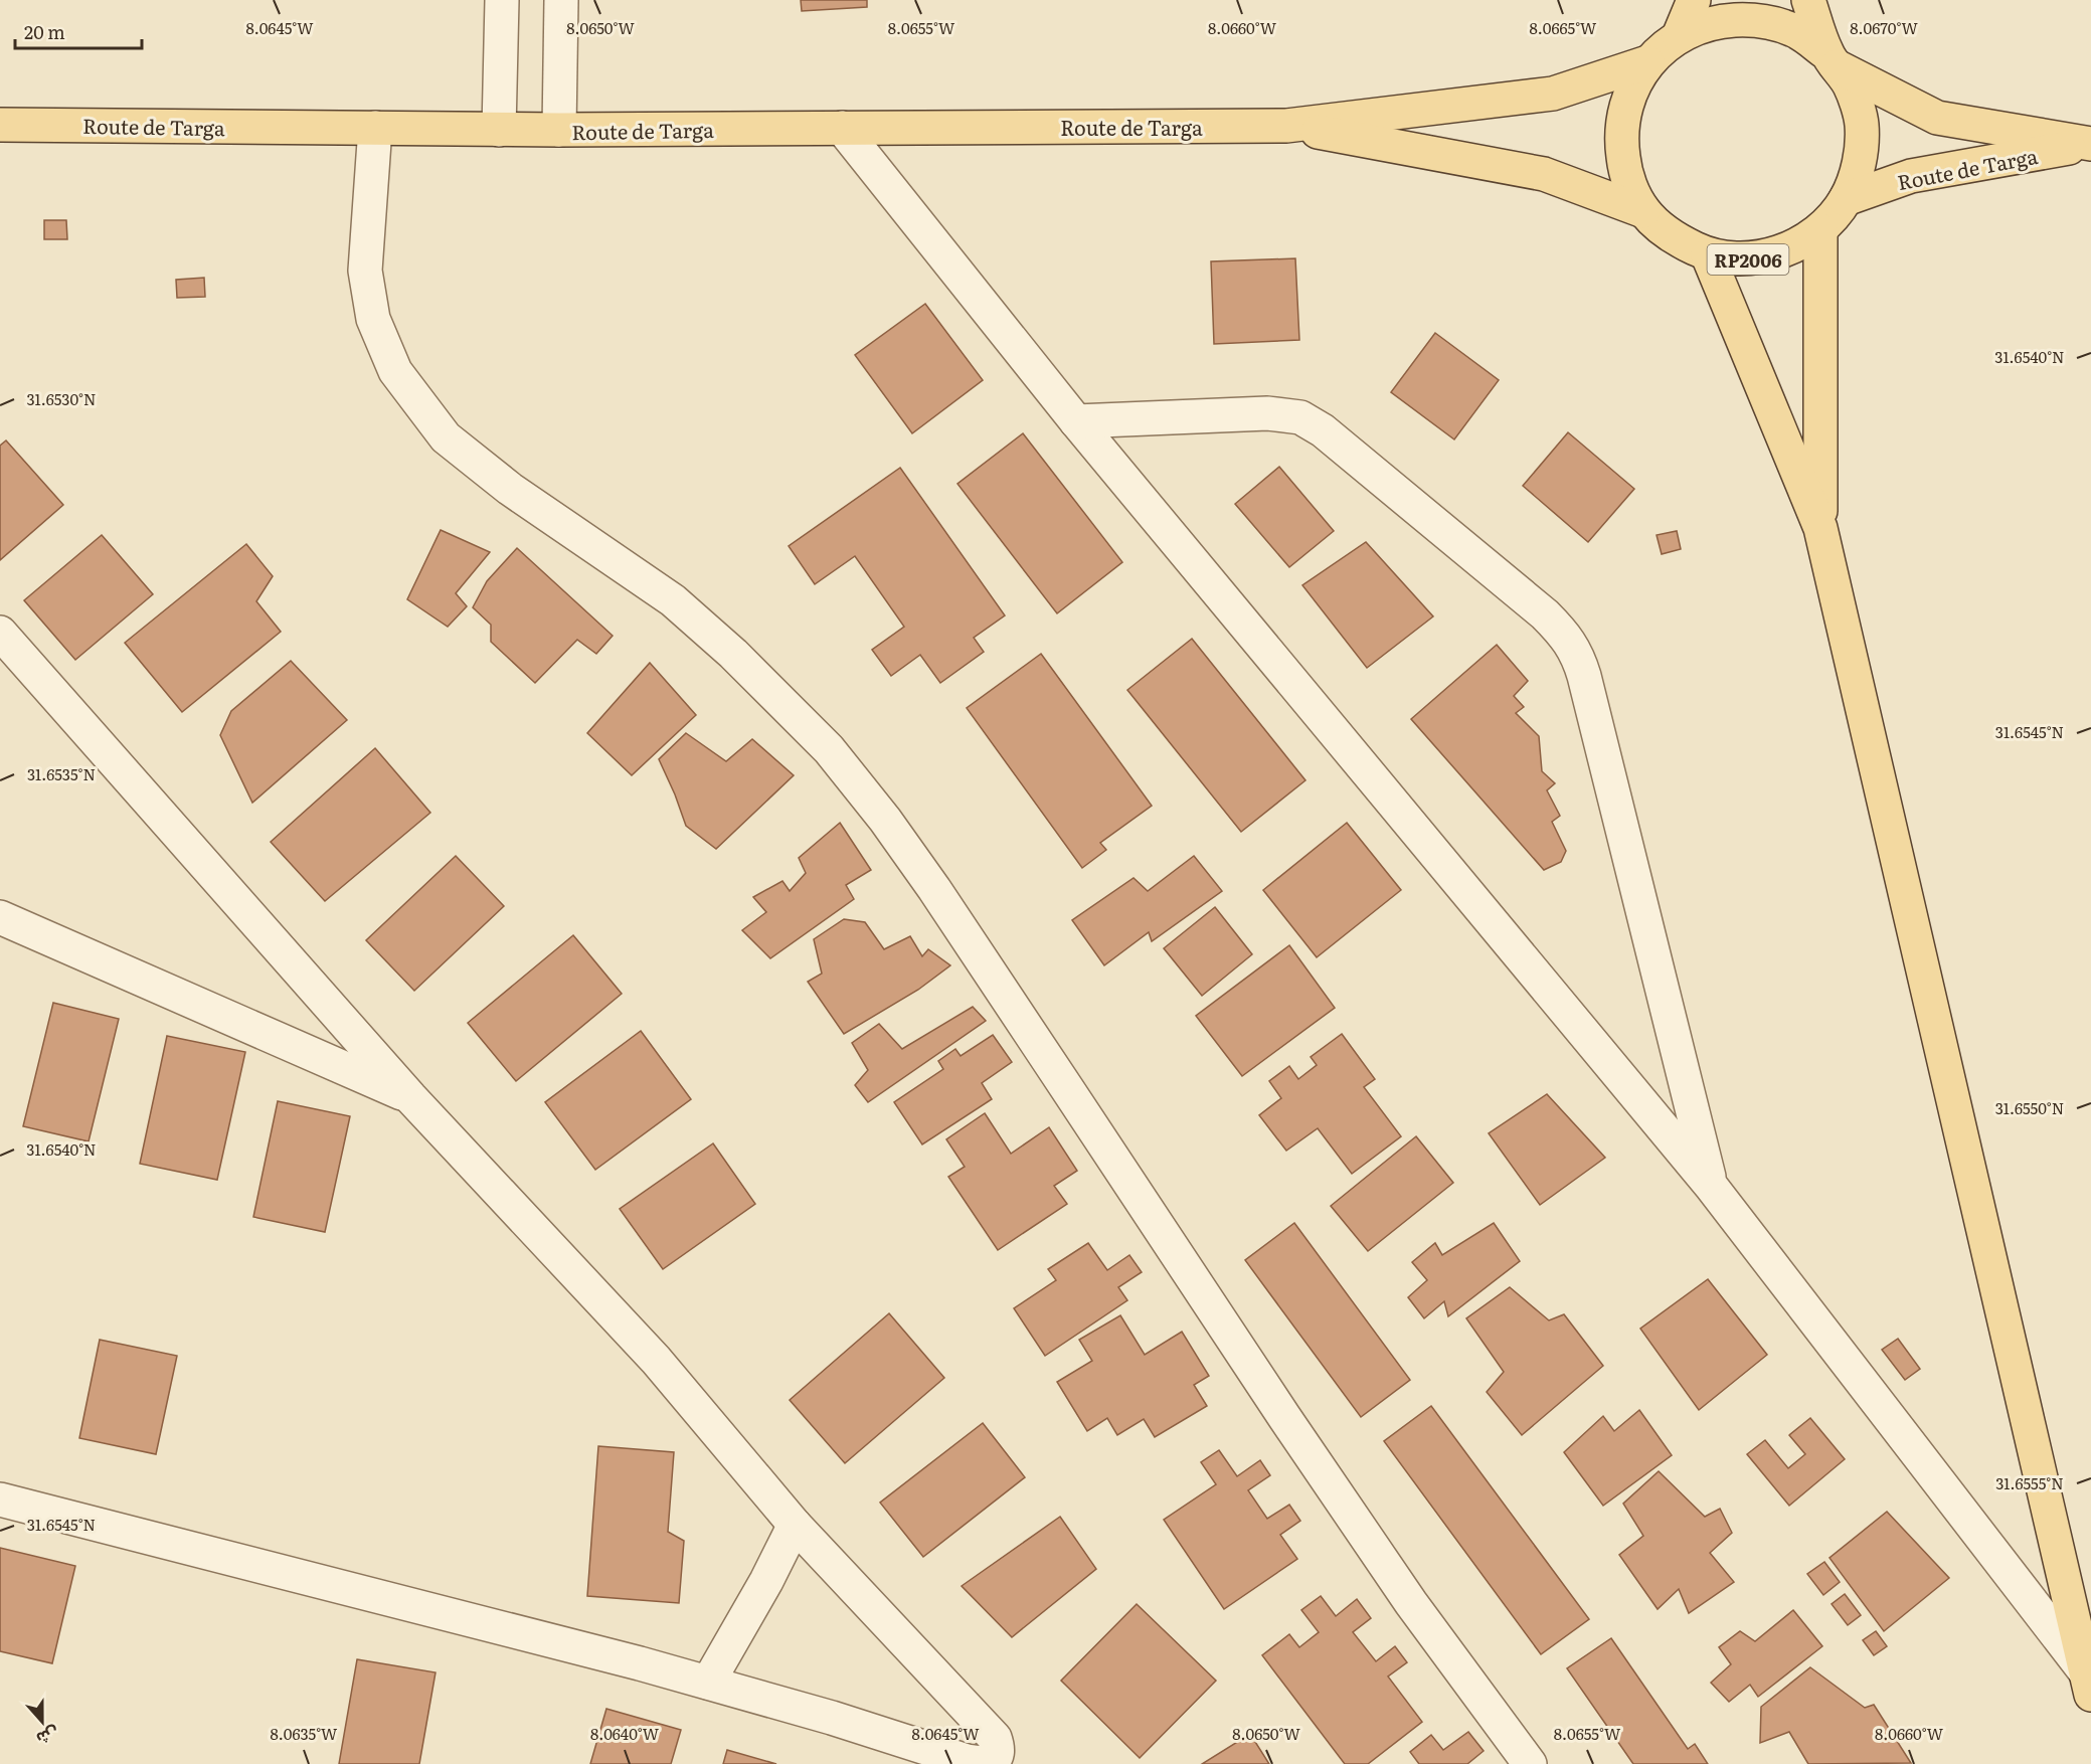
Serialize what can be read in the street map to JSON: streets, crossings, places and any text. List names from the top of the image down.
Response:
{
  "streets": {
    "main road": ["Route de Targa", "RP2006"]
  },
  "crossings": [
    ["Route de Targa", "RP2006"]
  ],
  "scale_bar": "20 m",
  "north": "bottom",
  "coordinates": [
    "8.0670°W",
    "8.0645°W",
    "8.0650°W",
    "8.0655°W",
    "8.0660°W",
    "8.0665°W",
    "31.6540°N",
    "31.6530°N",
    "31.6545°N",
    "31.6535°N",
    "31.6550°N",
    "31.6555°N",
    "8.0635°W",
    "8.0640°W"
  ]
}
